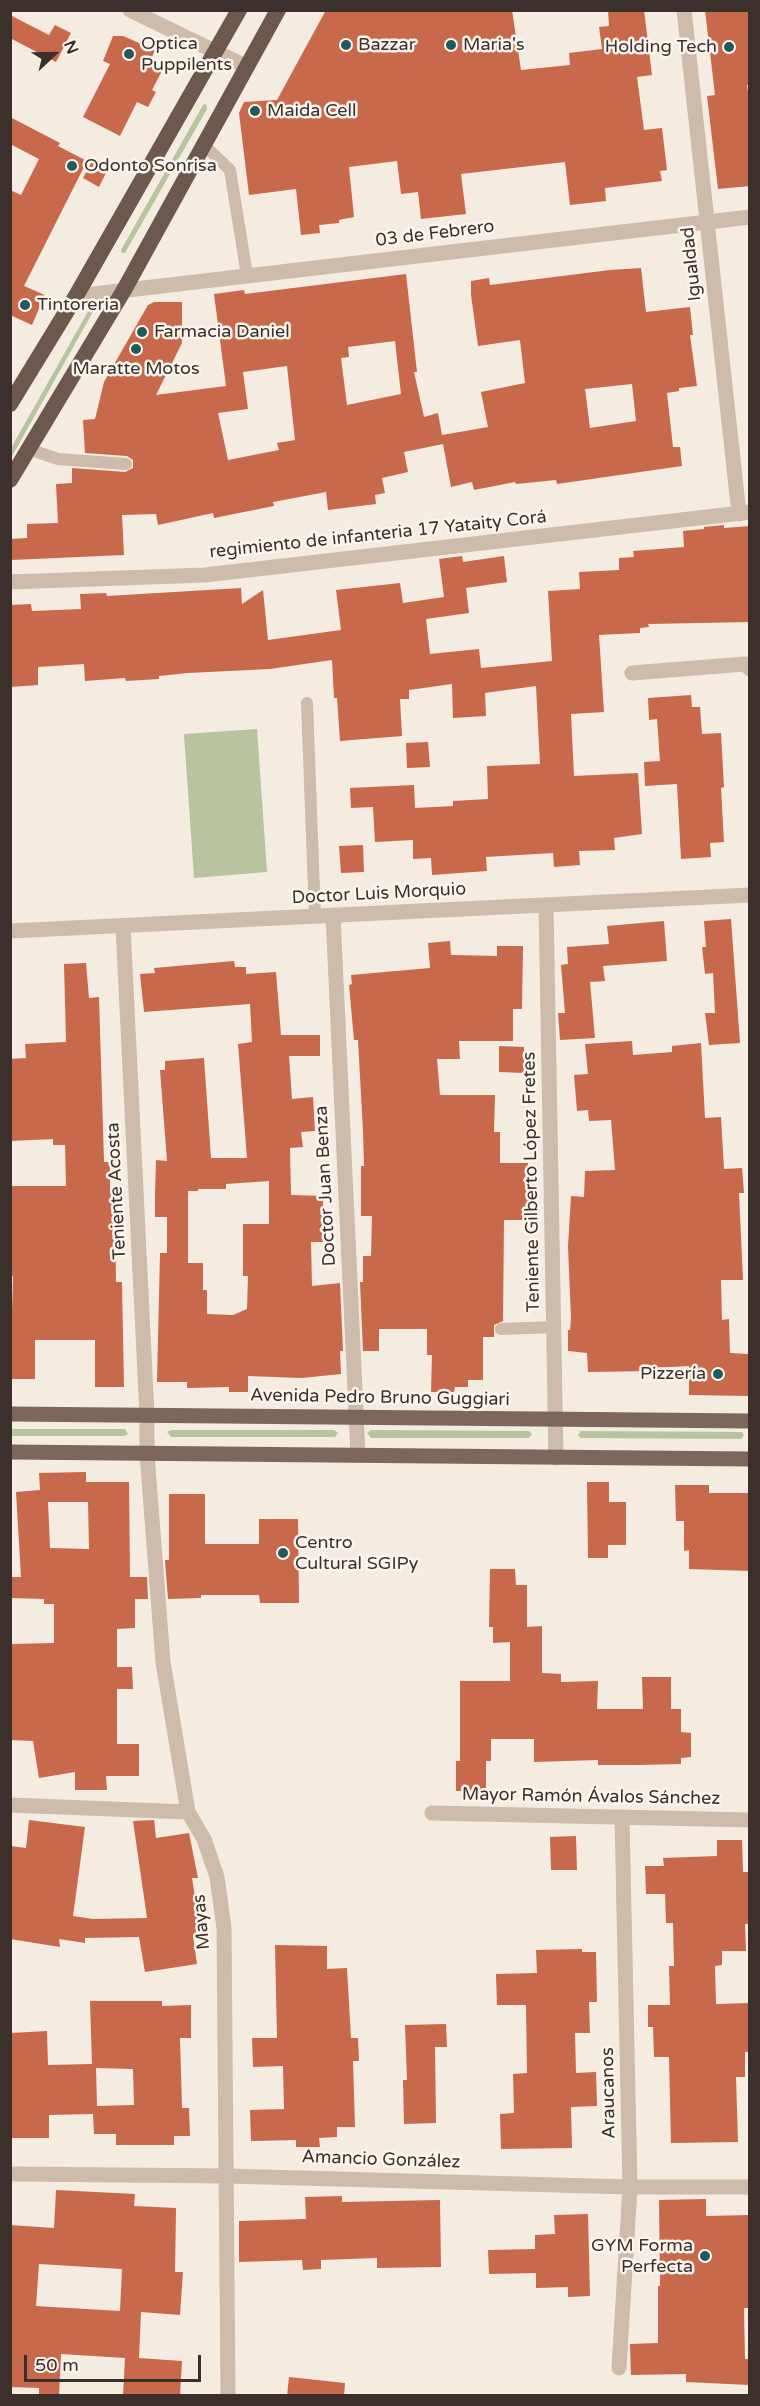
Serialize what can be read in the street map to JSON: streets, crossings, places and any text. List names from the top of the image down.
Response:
{
  "streets": {
    "main road": ["Avenida Pedro Bruno Guggiari"],
    "street": [
      "03 de Febrero",
      "Igualdad",
      "regimiento de infanteria 17 Yataity Corá",
      "Doctor Luis Morquio",
      "Teniente Gilberto López Fretes",
      "Doctor Juan Benza",
      "Teniente Acosta",
      "Mayor Ramón Ávalos Sánchez",
      "Mayas",
      "Araucanos",
      "Amancio González"
    ]
  },
  "crossings": [
    ["03 de Febrero", "Igualdad"],
    ["Igualdad", "regimiento de infanteria 17 Yataity Corá"],
    ["Doctor Luis Morquio", "Teniente Gilberto López Fretes"],
    ["Doctor Luis Morquio", "Doctor Juan Benza"],
    ["Doctor Luis Morquio", "Teniente Acosta"],
    ["Teniente Gilberto López Fretes", "Avenida Pedro Bruno Guggiari"],
    ["Doctor Juan Benza", "Avenida Pedro Bruno Guggiari"],
    ["Teniente Acosta", "Avenida Pedro Bruno Guggiari"],
    ["Teniente Acosta", "Mayas"],
    ["Mayor Ramón Ávalos Sánchez", "Araucanos"],
    ["Mayas", "Amancio González"],
    ["Araucanos", "Amancio González"]
  ],
  "places": [
    "Bazzar",
    "Maria's",
    "Holding Tech",
    "Optica Puppilents",
    "Maida Cell",
    "Odonto Sonrisa",
    "Tintoreria",
    "Farmacia Daniel",
    "Maratte Motos",
    "Pizzería",
    "Centro Cultural SGIPy",
    "GYM Forma Perfecta"
  ],
  "scale_bar": "50 m",
  "north": "right"
}
